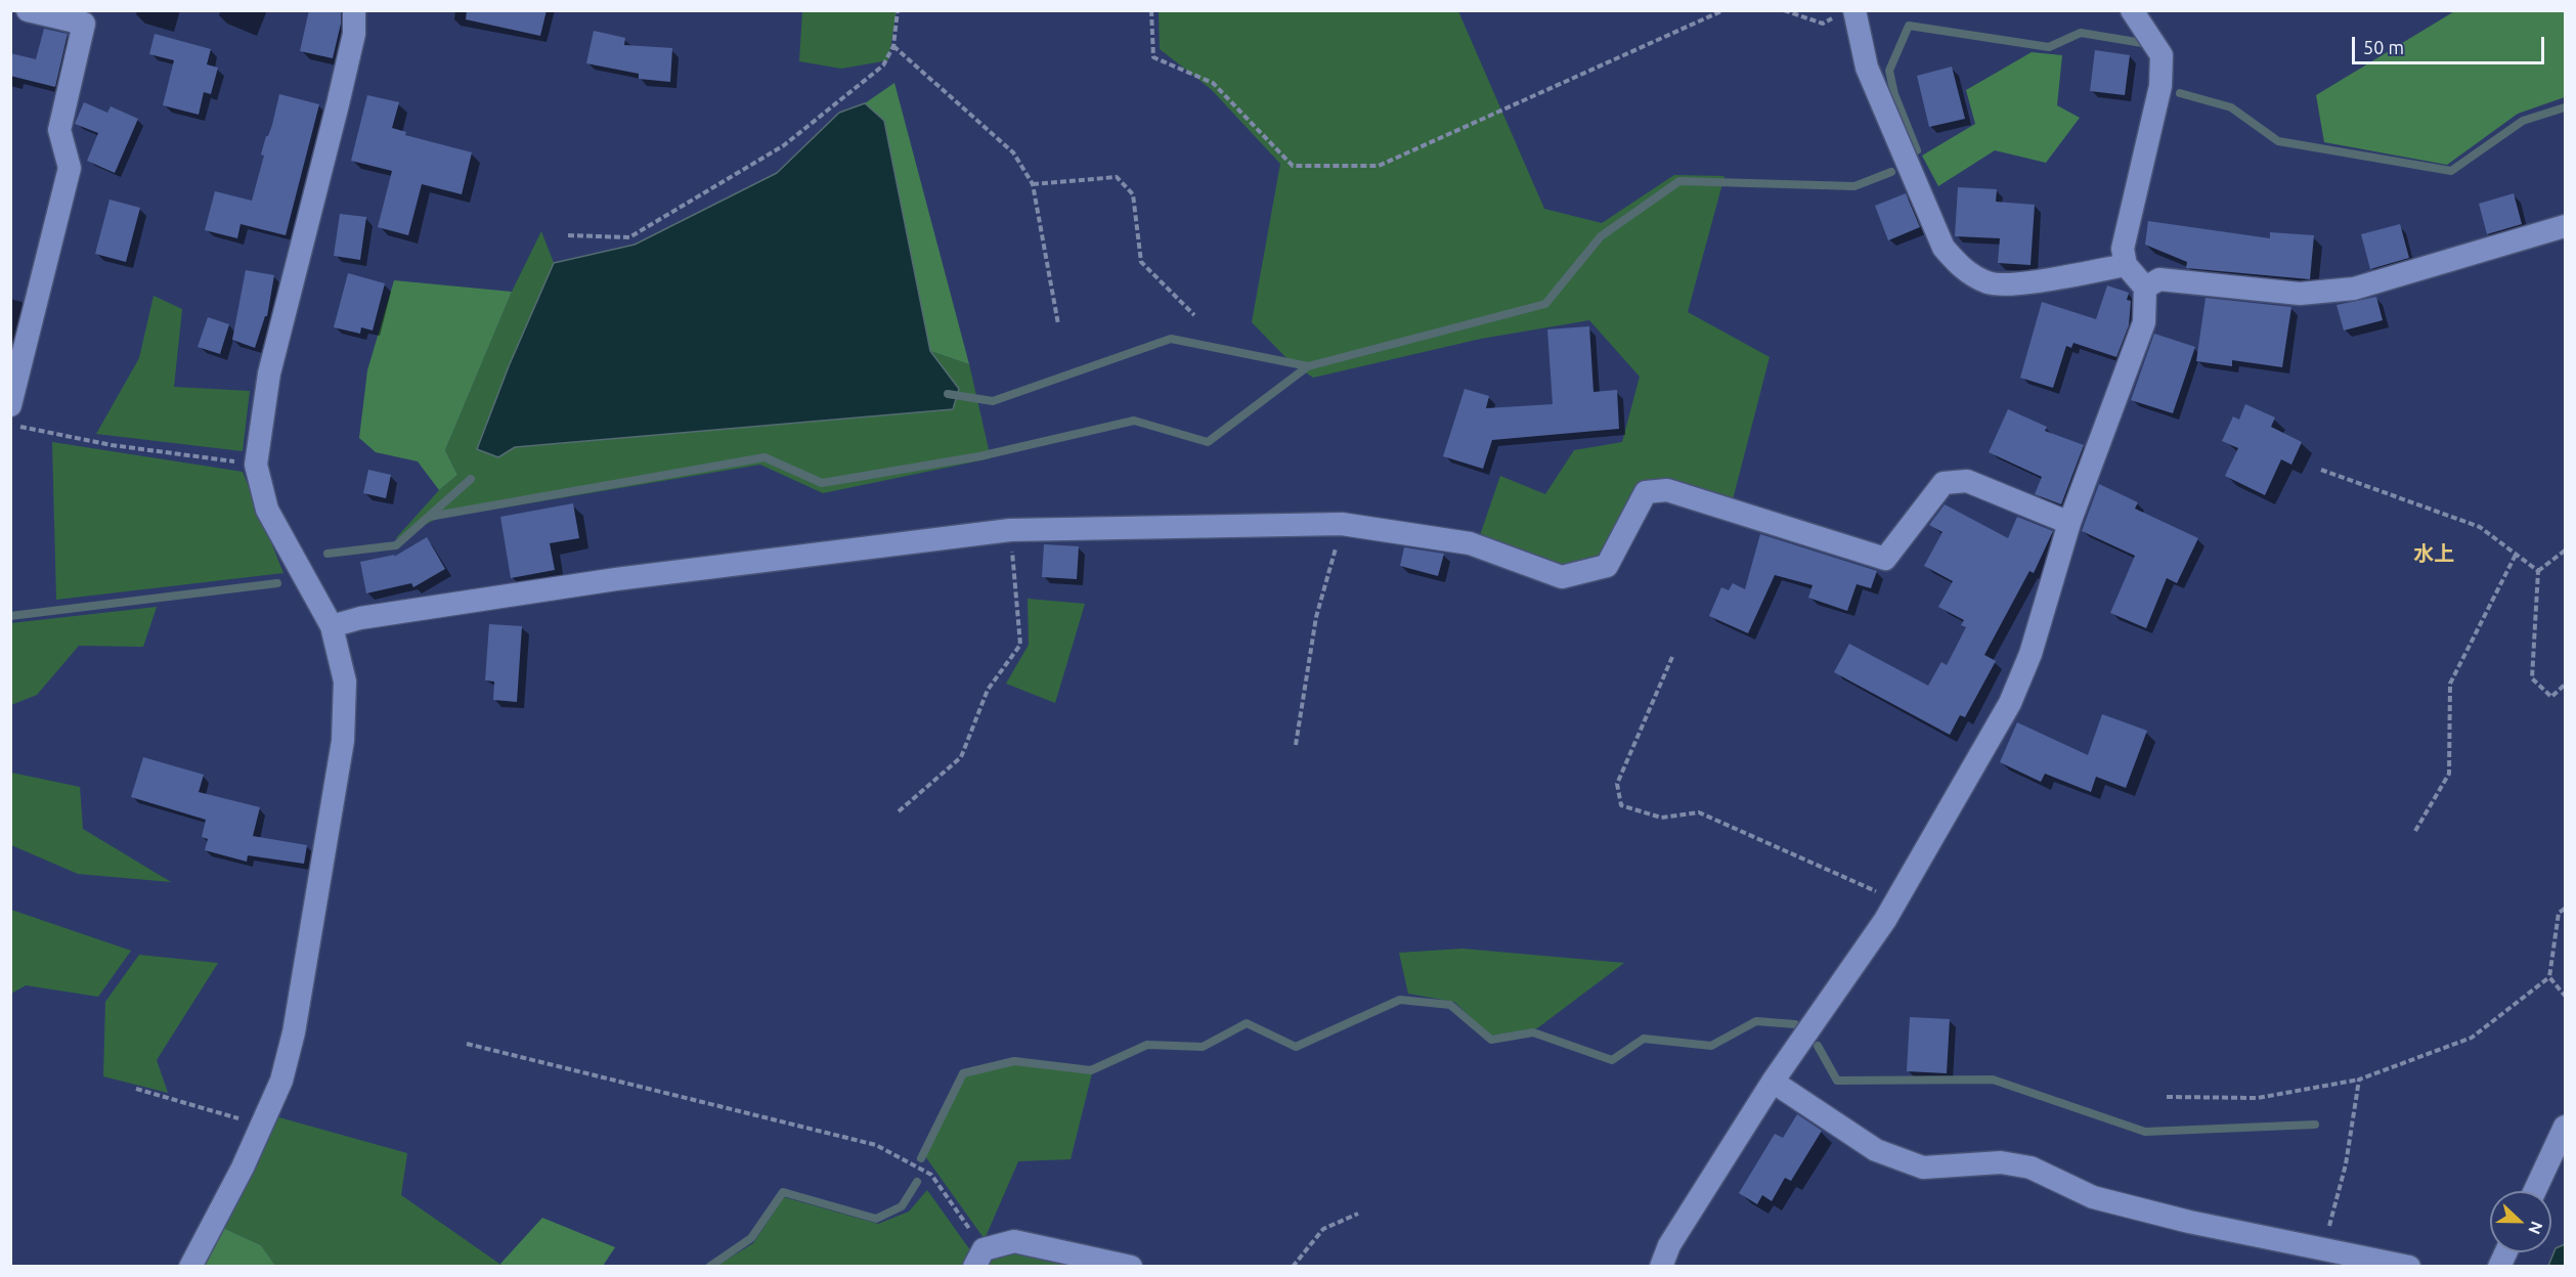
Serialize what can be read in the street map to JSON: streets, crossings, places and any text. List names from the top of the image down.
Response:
{
  "districts": ["水上"],
  "scale_bar": "50 m",
  "north": "right"
}
